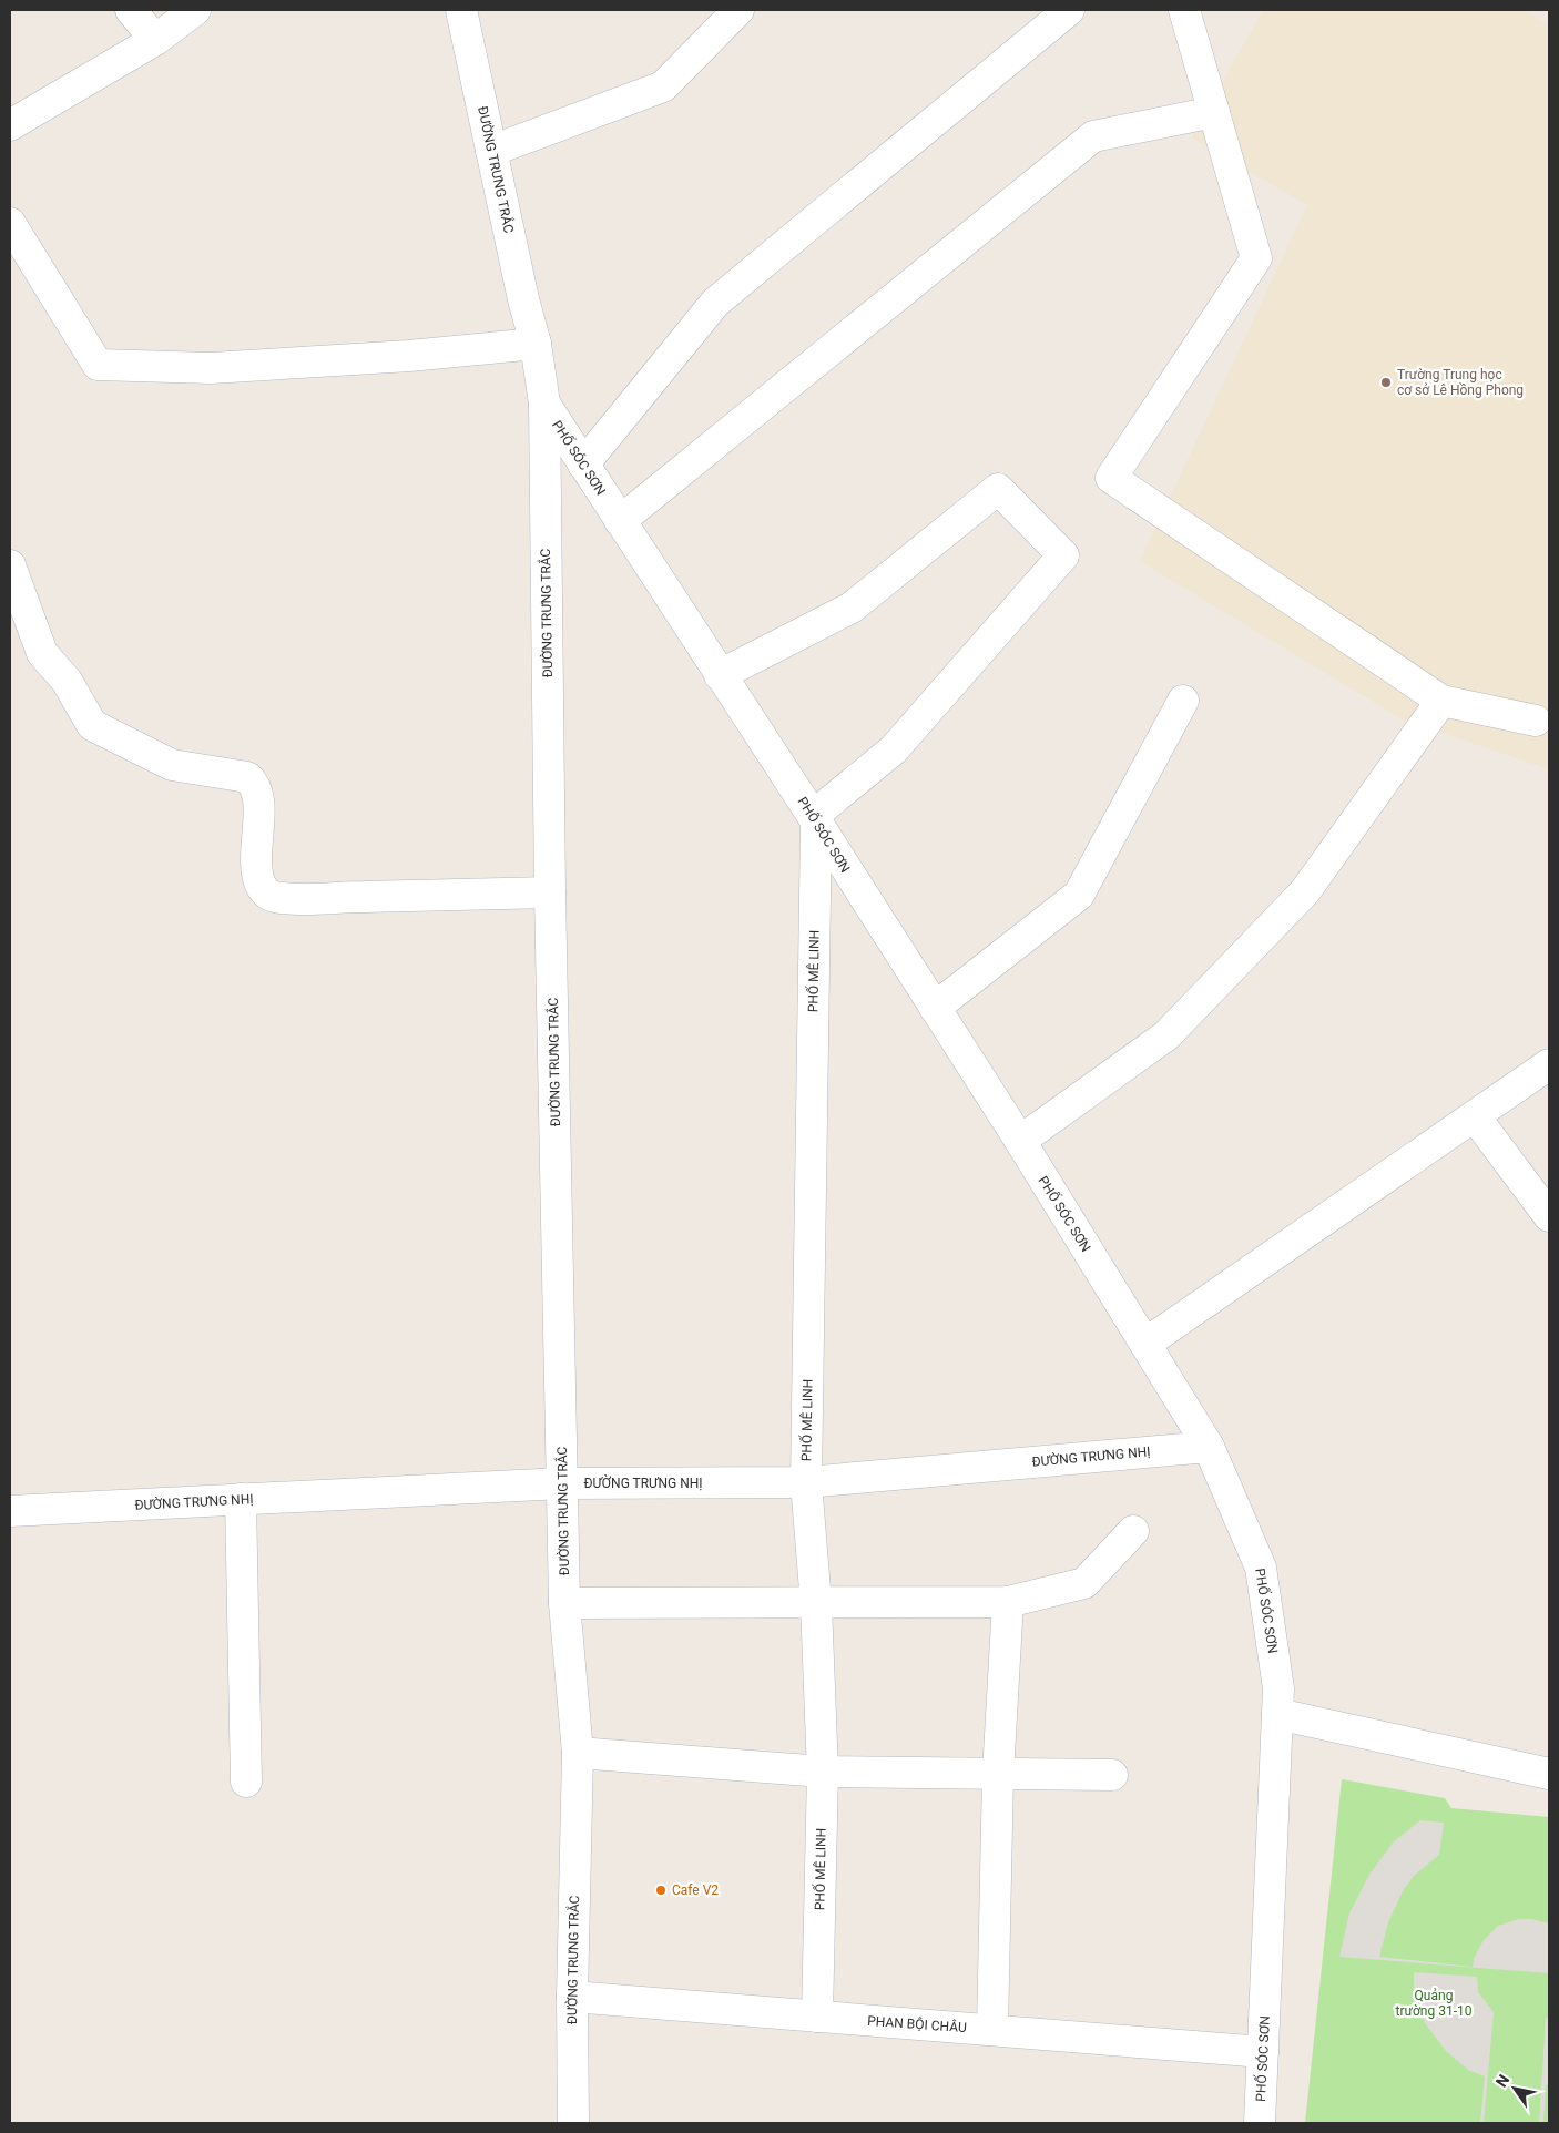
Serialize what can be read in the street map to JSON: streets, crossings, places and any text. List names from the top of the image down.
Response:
{
  "streets": {
    "street": [
      "ĐƯỜNG TRƯNG TRẮC",
      "PHỐ SÓC SƠN",
      "PHỐ MÊ LINH",
      "ĐƯỜNG TRƯNG NHỊ",
      "PHAN BỘI CHÂU"
    ]
  },
  "crossings": [
    ["ĐƯỜNG TRƯNG TRẮC", "PHỐ SÓC SƠN"],
    ["ĐƯỜNG TRƯNG TRẮC", "ĐƯỜNG TRƯNG NHỊ"],
    ["ĐƯỜNG TRƯNG TRẮC", "PHAN BỘI CHÂU"],
    ["PHỐ SÓC SƠN", "PHỐ MÊ LINH"],
    ["PHỐ SÓC SƠN", "ĐƯỜNG TRƯNG NHỊ"],
    ["PHỐ SÓC SƠN", "PHAN BỘI CHÂU"],
    ["PHỐ MÊ LINH", "ĐƯỜNG TRƯNG NHỊ"],
    ["PHỐ MÊ LINH", "PHAN BỘI CHÂU"]
  ],
  "parks": ["Quảng trường 31-10"],
  "places": ["Trường Trung học cơ sở Lê Hồng Phong", "Cafe V2"],
  "north": "top left"
}
